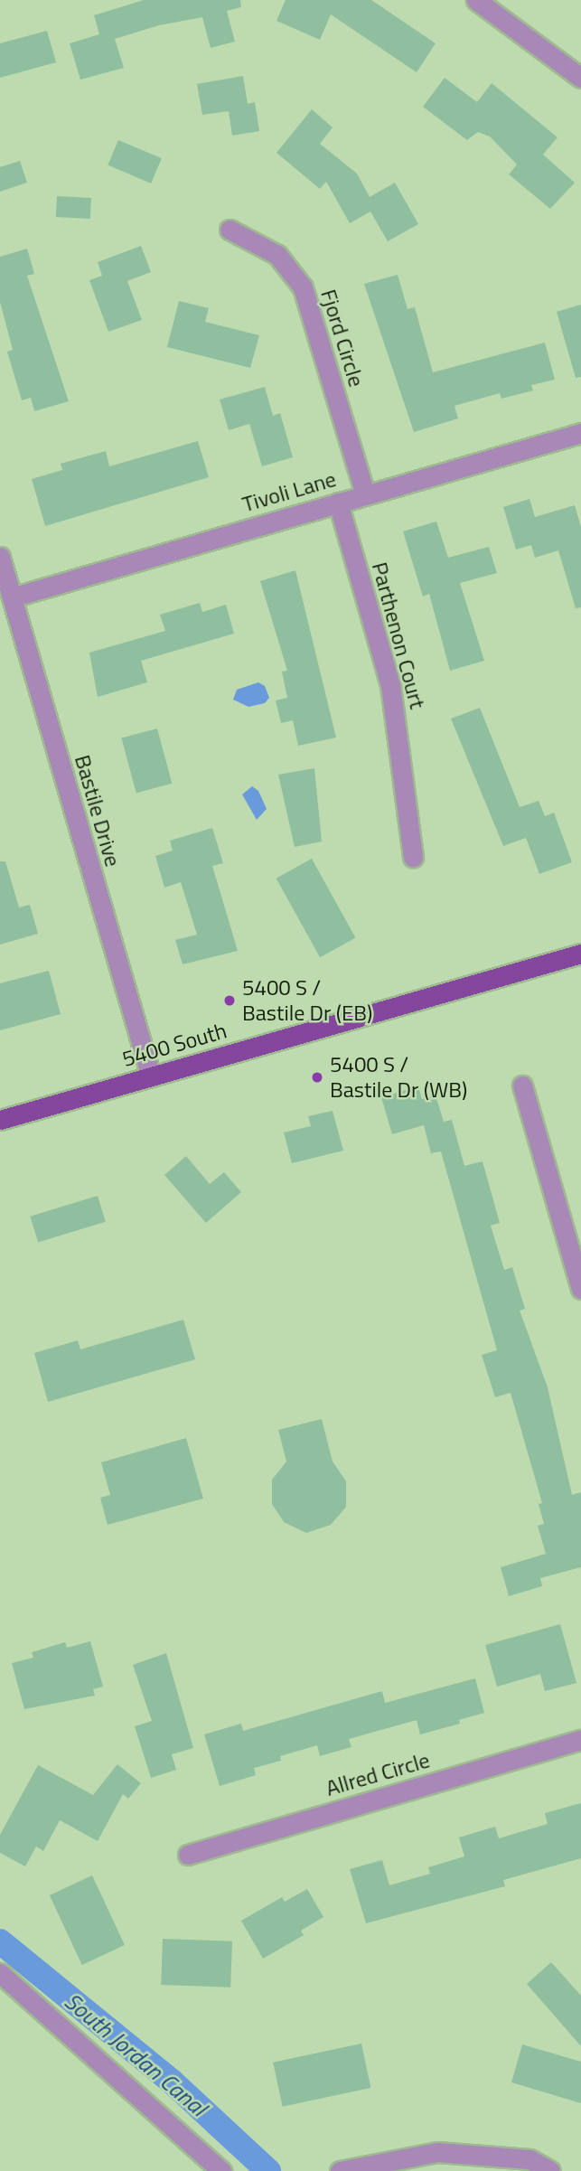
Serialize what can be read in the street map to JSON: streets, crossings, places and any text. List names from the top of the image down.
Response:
{
  "streets": {
    "main road": ["5400 South"],
    "street": [
      "Fjord Circle",
      "Tivoli Lane",
      "Parthenon Court",
      "Bastile Drive",
      "Allred Circle"
    ]
  },
  "crossings": [
    ["Fjord Circle", "Tivoli Lane"],
    ["Tivoli Lane", "Parthenon Court"],
    ["Tivoli Lane", "Bastile Drive"],
    ["Bastile Drive", "5400 South"]
  ],
  "water": ["South Jordan Canal"],
  "places": ["5400 S / Bastile Dr (EB)", "5400 S / Bastile Dr (WB)"]
}
